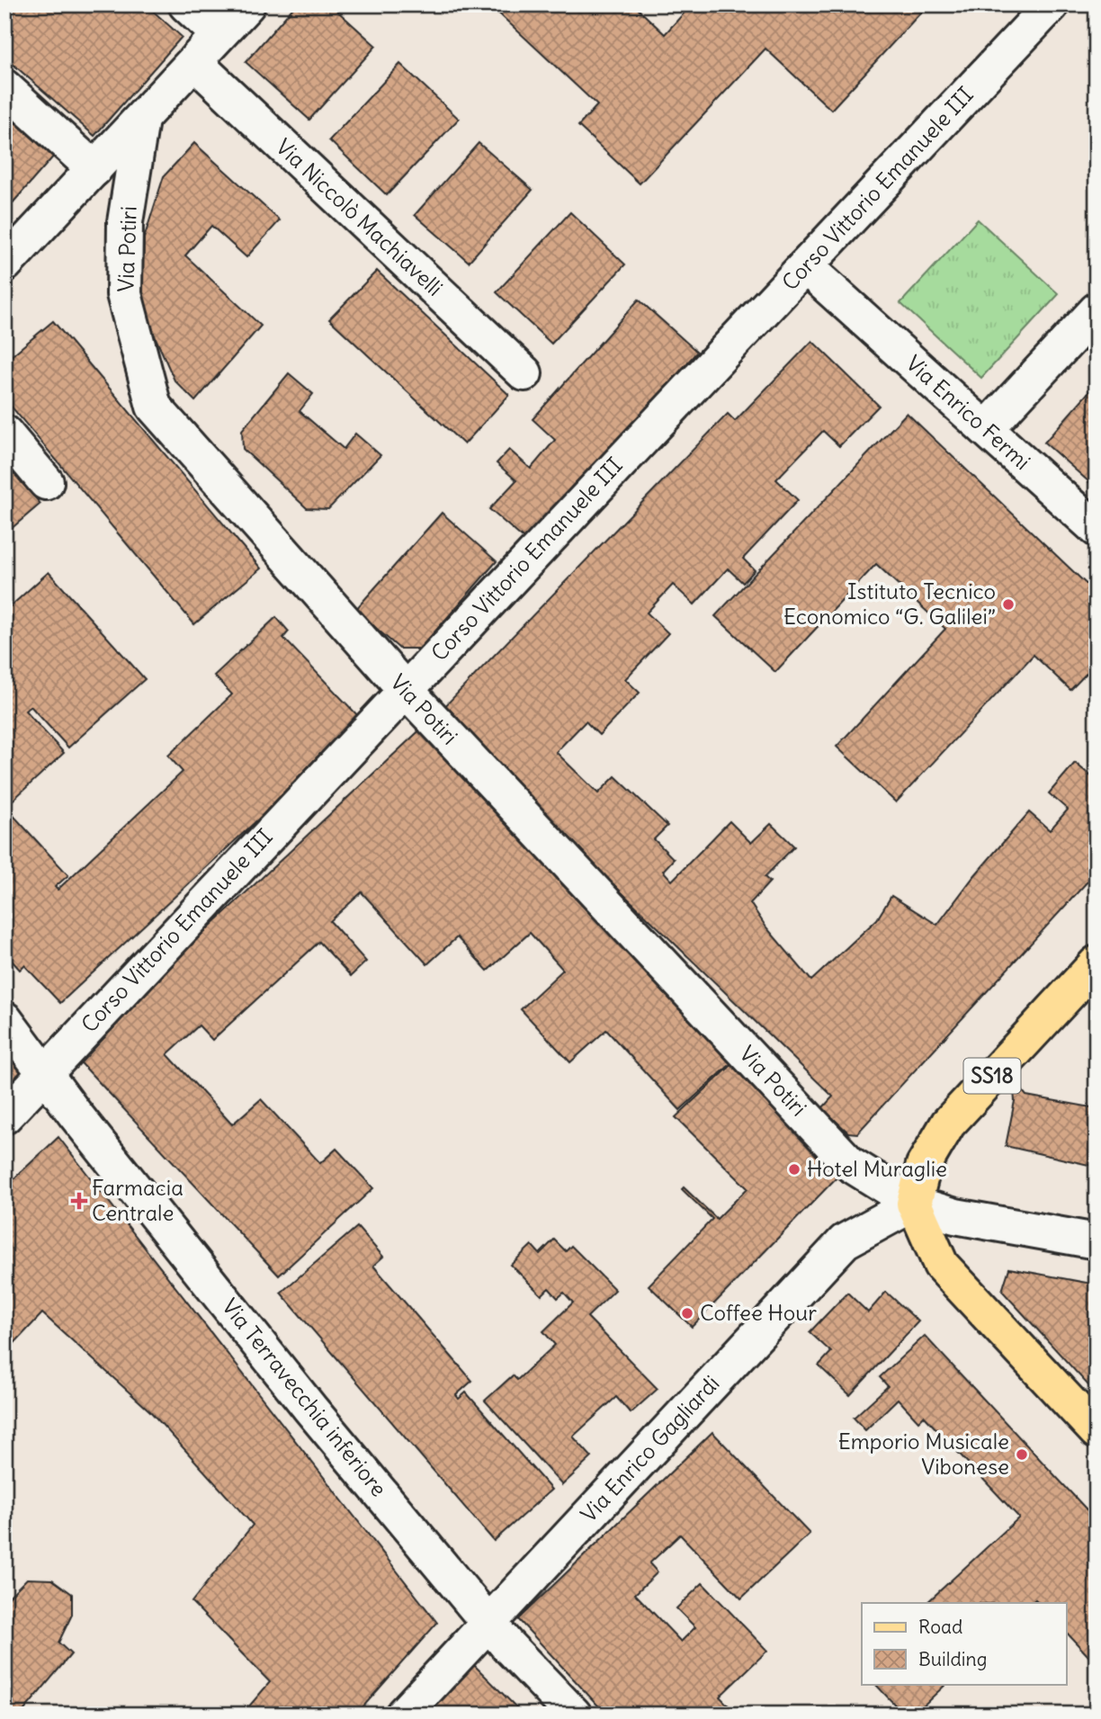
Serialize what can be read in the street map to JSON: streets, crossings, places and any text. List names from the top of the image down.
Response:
{
  "streets": {
    "main road": ["SS18"],
    "street": [
      "Corso Vittorio Emanuele III",
      "Via Niccolò Machiavelli",
      "Via Potiri",
      "Via Enrico Fermi",
      "Via Terravecchia inferiore",
      "Via Enrico Gagliardi"
    ]
  },
  "crossings": [
    ["Corso Vittorio Emanuele III", "Via Potiri"],
    ["Corso Vittorio Emanuele III", "Via Enrico Fermi"],
    ["Corso Vittorio Emanuele III", "Via Terravecchia inferiore"],
    ["Via Potiri", "SS18"],
    ["Via Potiri", "Via Enrico Gagliardi"],
    ["SS18", "Via Enrico Gagliardi"],
    ["Via Terravecchia inferiore", "Via Enrico Gagliardi"]
  ],
  "places": {
    "other": [
      "Istituto Tecnico Economico “G. Galilei”",
      "Hotel Muraglie",
      "Coffee Hour",
      "Emporio Musicale Vibonese"
    ],
    "health": ["Farmacia Centrale"]
  },
  "legend": ["Road", "Building"]
}
